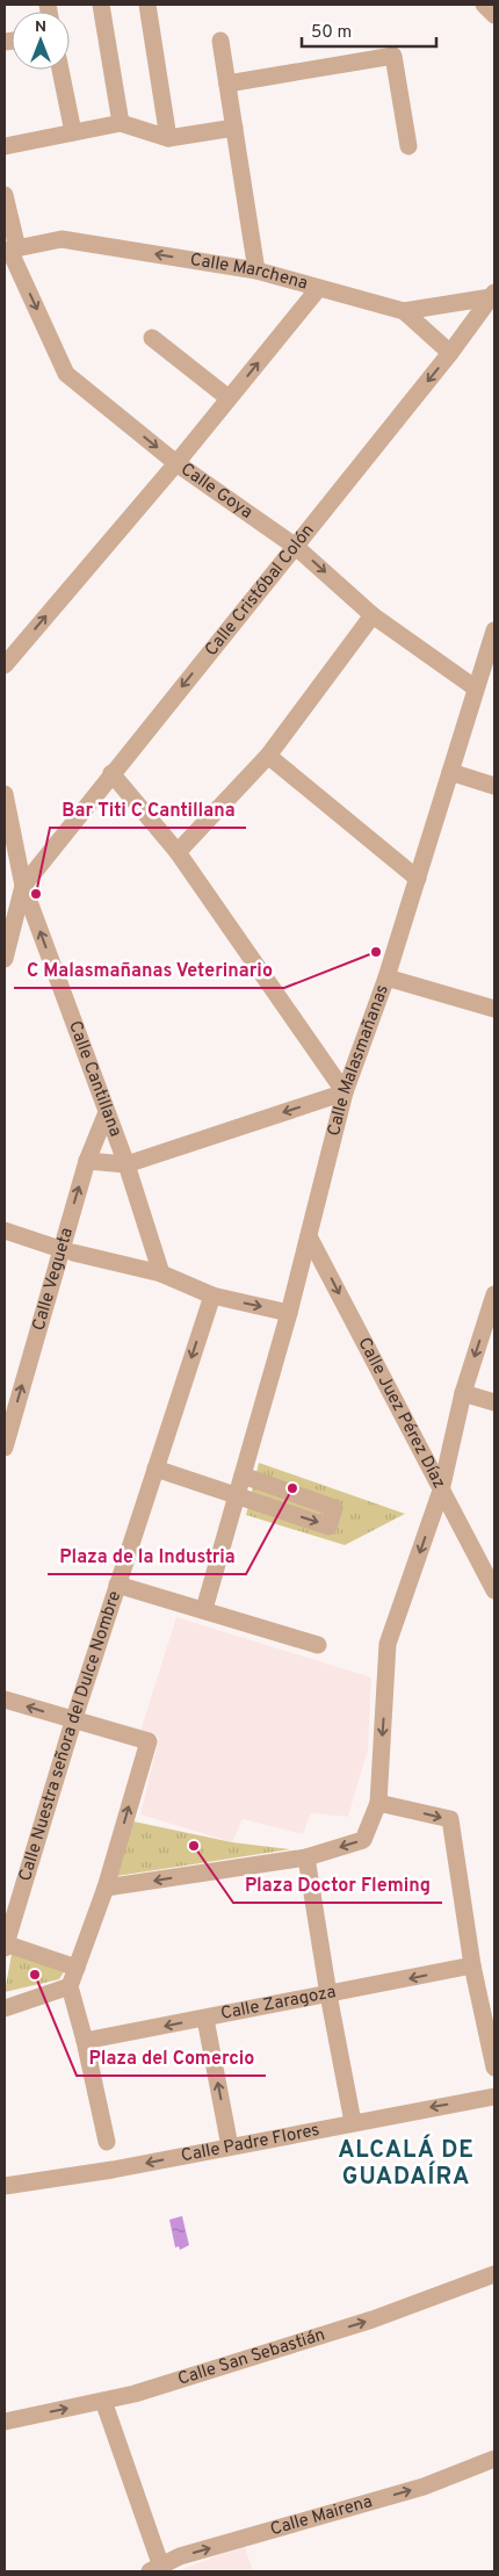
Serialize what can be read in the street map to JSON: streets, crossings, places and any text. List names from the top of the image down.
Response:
{
  "streets": {
    "street": [
      "Calle Marchena",
      "Calle Goya",
      "Calle Cristóbal Colón",
      "Calle Malasmañanas",
      "Calle Cantillana",
      "Calle Vegueta",
      "Calle Juez Pérez Díaz",
      "Calle Nuestra señora del Dulce Nombre",
      "Calle Zaragoza",
      "Calle Padre Flores",
      "Calle San Sebastián",
      "Calle Mairena"
    ]
  },
  "crossings": [
    ["Calle Marchena", "Calle Goya"],
    ["Calle Marchena", "Calle Cristóbal Colón"],
    ["Calle Goya", "Calle Cristóbal Colón"],
    ["Calle Goya", "Calle Malasmañanas"],
    ["Calle Cristóbal Colón", "Calle Cantillana"],
    ["Calle Malasmañanas", "Calle Juez Pérez Díaz"],
    ["Calle Cantillana", "Calle Vegueta"]
  ],
  "one_way": [
    "Calle Goya",
    "Calle Cantillana",
    "Calle Vegueta",
    "Calle Juez Pérez Díaz",
    "Calle Zaragoza",
    "Calle Padre Flores",
    "Calle San Sebastián",
    "Calle Mairena"
  ],
  "districts": ["ALCALÁ DE GUADAÍRA"],
  "places": [
    "Bar Titi C Cantillana",
    "C Malasmañanas Veterinario",
    "Plaza de la Industria",
    "Plaza Doctor Fleming",
    "Plaza del Comercio"
  ],
  "scale_bar": "50 m",
  "north": "top"
}
